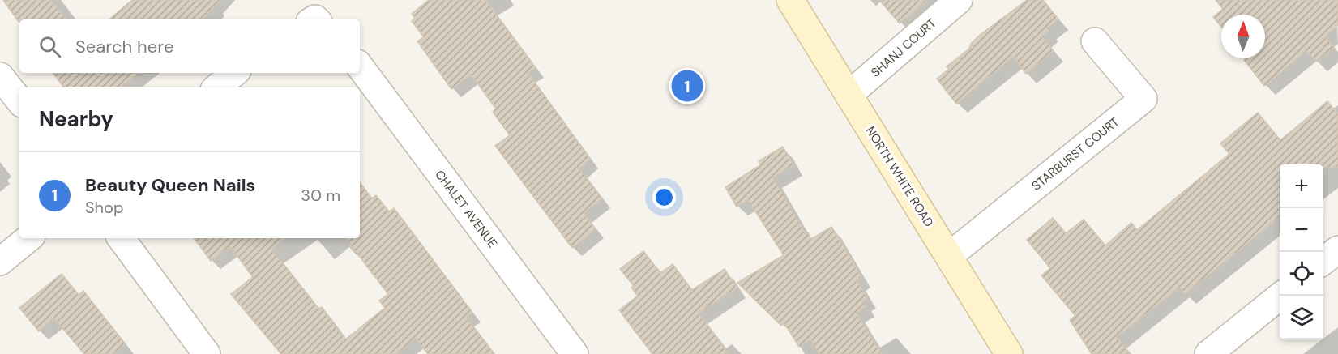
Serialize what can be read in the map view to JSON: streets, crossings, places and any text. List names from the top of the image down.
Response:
{
  "streets": {
    "main road": ["NORTH WHITE ROAD"],
    "street": ["SHANJ COURT", "STARBURST COURT", "CHALET AVENUE"]
  },
  "crossings": [
    ["SHANJ COURT", "NORTH WHITE ROAD"],
    ["STARBURST COURT", "NORTH WHITE ROAD"]
  ],
  "north": "top",
  "page": {
    "search": "Search here",
    "pins": "1",
    "heading": "Nearby",
    "list": [
      {
        "mark": "1",
        "name": "Beauty Queen Nails",
        "note": "Shop",
        "value": "30 m"
      }
    ],
    "map_buttons": ["+", "−"]
  }
}
